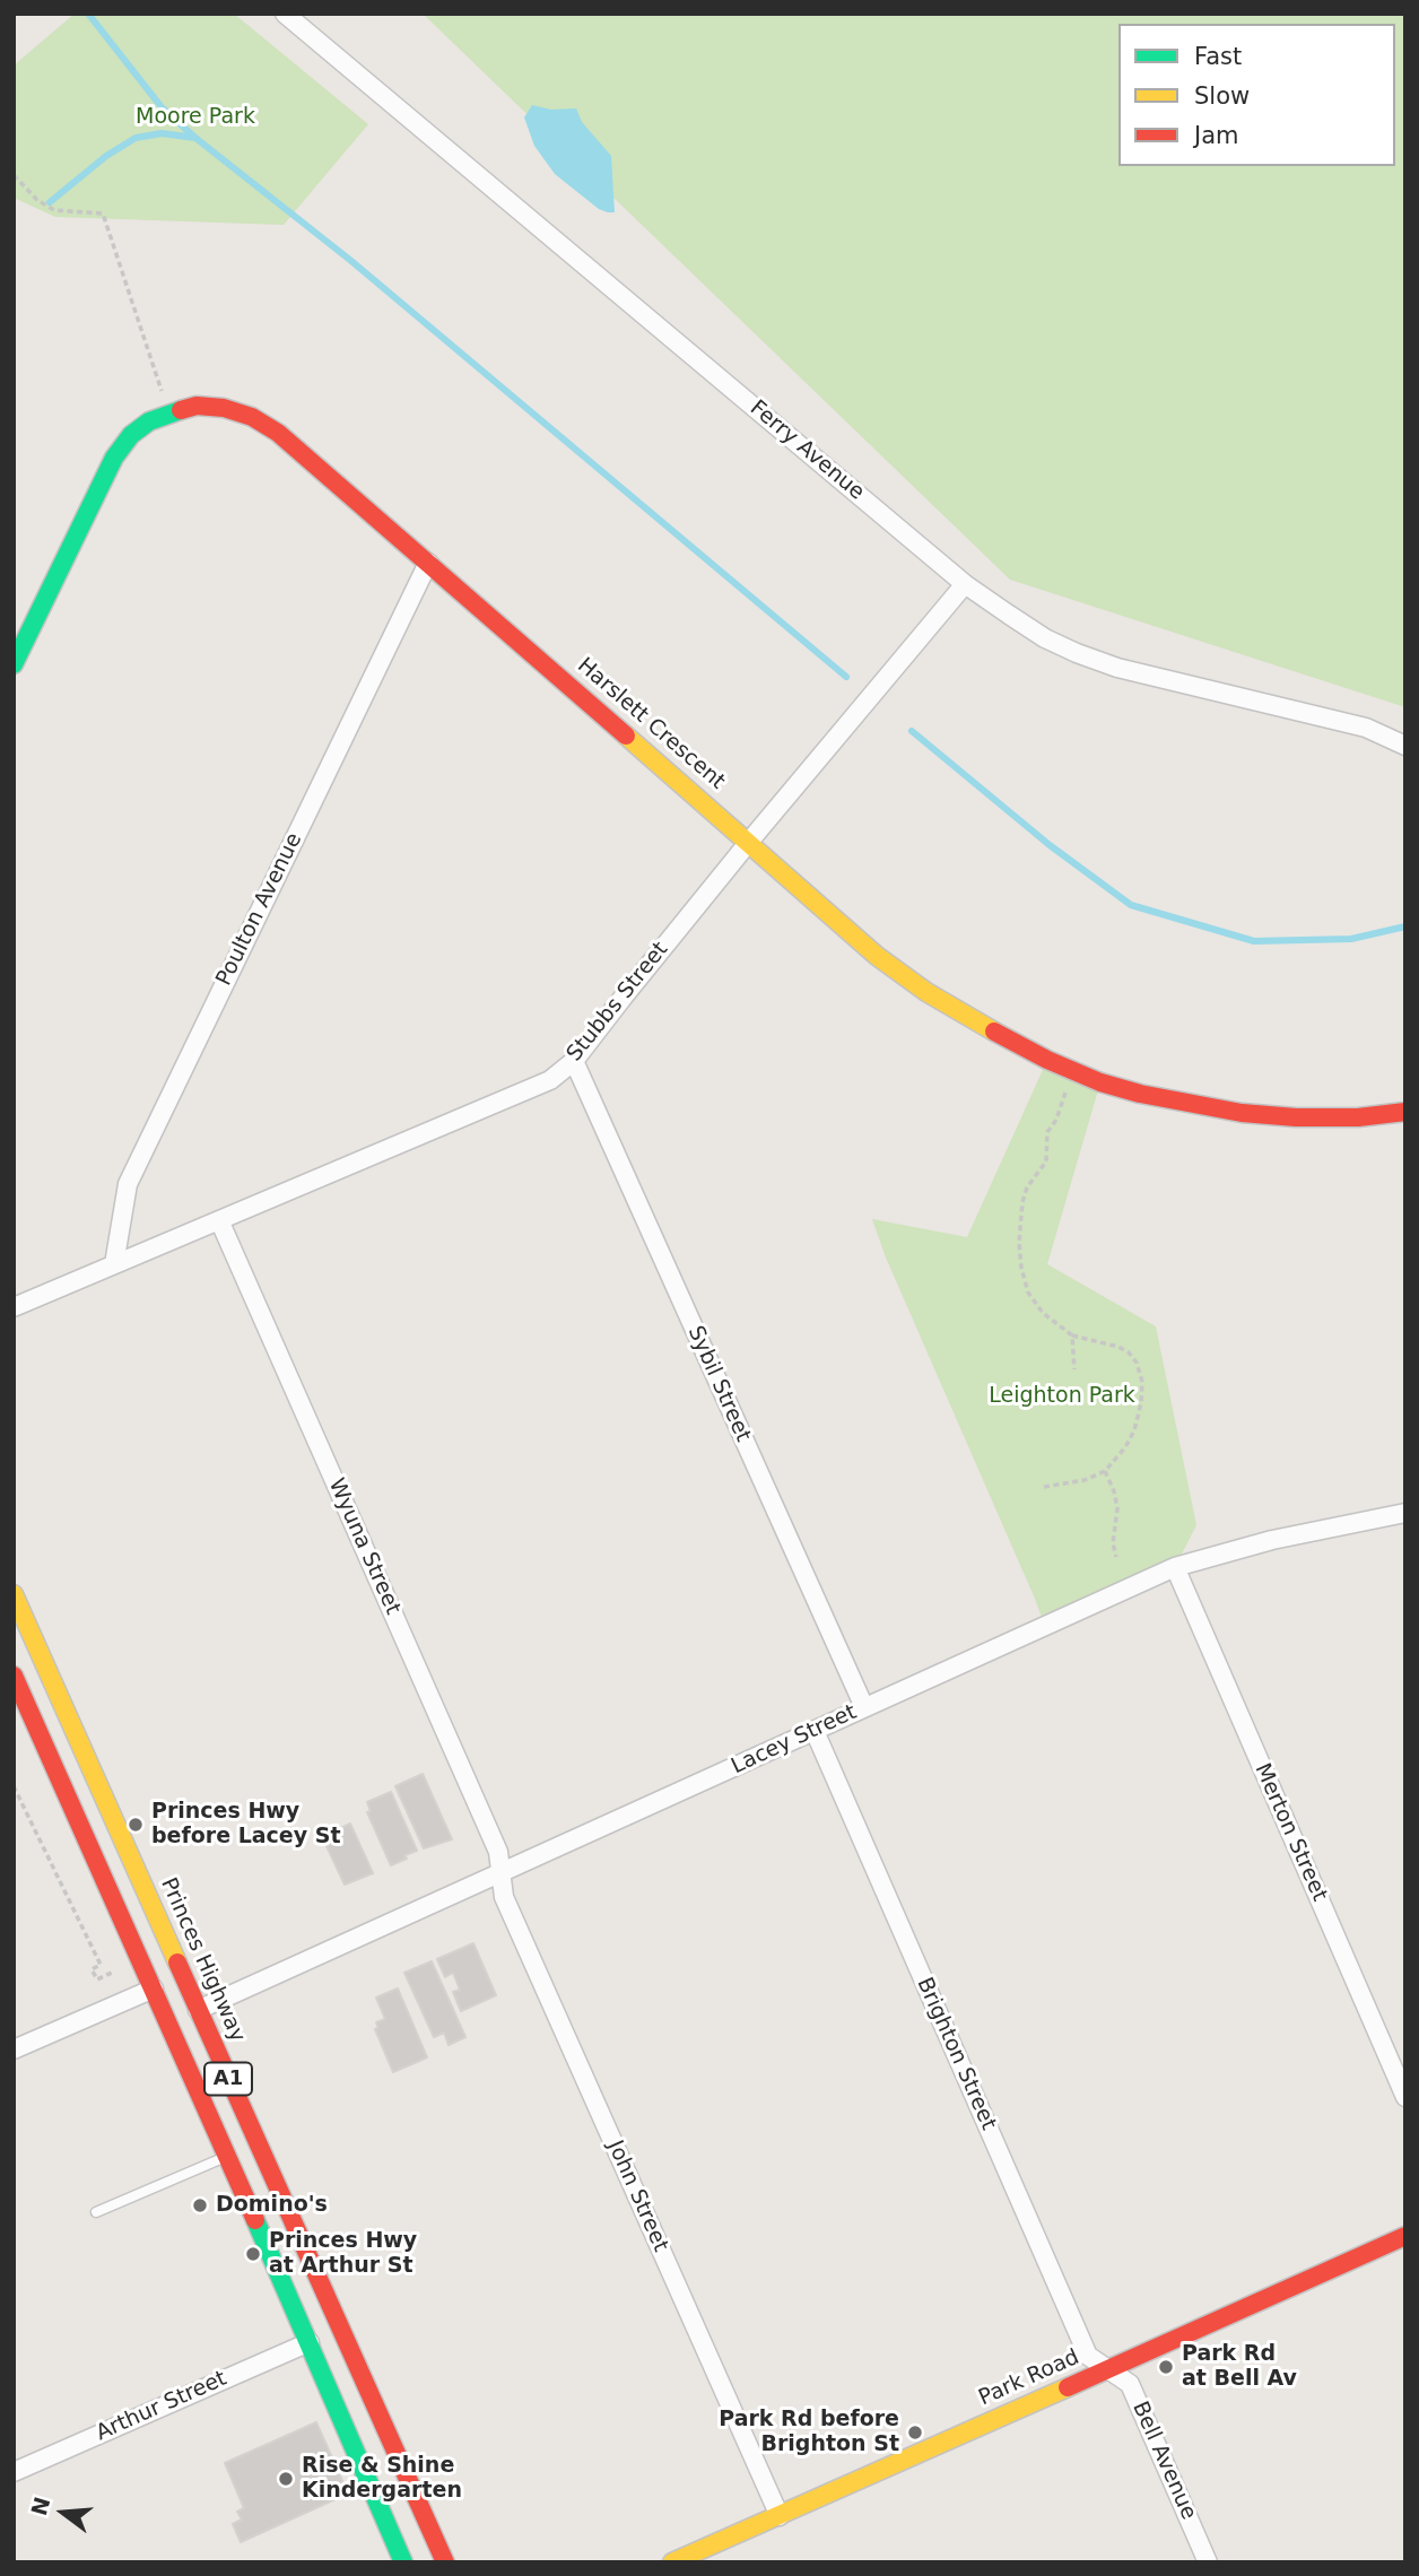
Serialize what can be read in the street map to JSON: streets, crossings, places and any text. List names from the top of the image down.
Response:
{
  "streets": {
    "main road": [
      "Harslett Crescent",
      "Princes Highway",
      "A1",
      "Park Road"
    ],
    "street": [
      "Ferry Avenue",
      "Poulton Avenue",
      "Stubbs Street",
      "Sybil Street",
      "Wyuna Street",
      "Lacey Street",
      "Merton Street",
      "Brighton Street",
      "John Street",
      "Arthur Street",
      "Bell Avenue"
    ]
  },
  "crossings": [
    ["Ferry Avenue", "Stubbs Street"],
    ["Harslett Crescent", "Poulton Avenue"],
    ["Harslett Crescent", "Stubbs Street"],
    ["Poulton Avenue", "Stubbs Street"],
    ["Stubbs Street", "Sybil Street"],
    ["Stubbs Street", "Wyuna Street"],
    ["Sybil Street", "Lacey Street"],
    ["Wyuna Street", "Lacey Street"],
    ["Wyuna Street", "John Street"],
    ["Lacey Street", "Merton Street"],
    ["Lacey Street", "Princes Highway"],
    ["Lacey Street", "Brighton Street"],
    ["Lacey Street", "John Street"],
    ["Brighton Street", "Park Road"],
    ["Brighton Street", "Bell Avenue"],
    ["A1", "Arthur Street"],
    ["John Street", "Park Road"],
    ["Park Road", "Bell Avenue"]
  ],
  "parks": ["Moore Park", "Leighton Park"],
  "places": [
    "Princes Hwy before Lacey St",
    "Domino's",
    "Princes Hwy at Arthur St",
    "Park Rd at Bell Av",
    "Park Rd before Brighton St",
    "Rise & Shine Kindergarten"
  ],
  "legend": ["Fast", "Slow", "Jam"],
  "north": "left"
}
